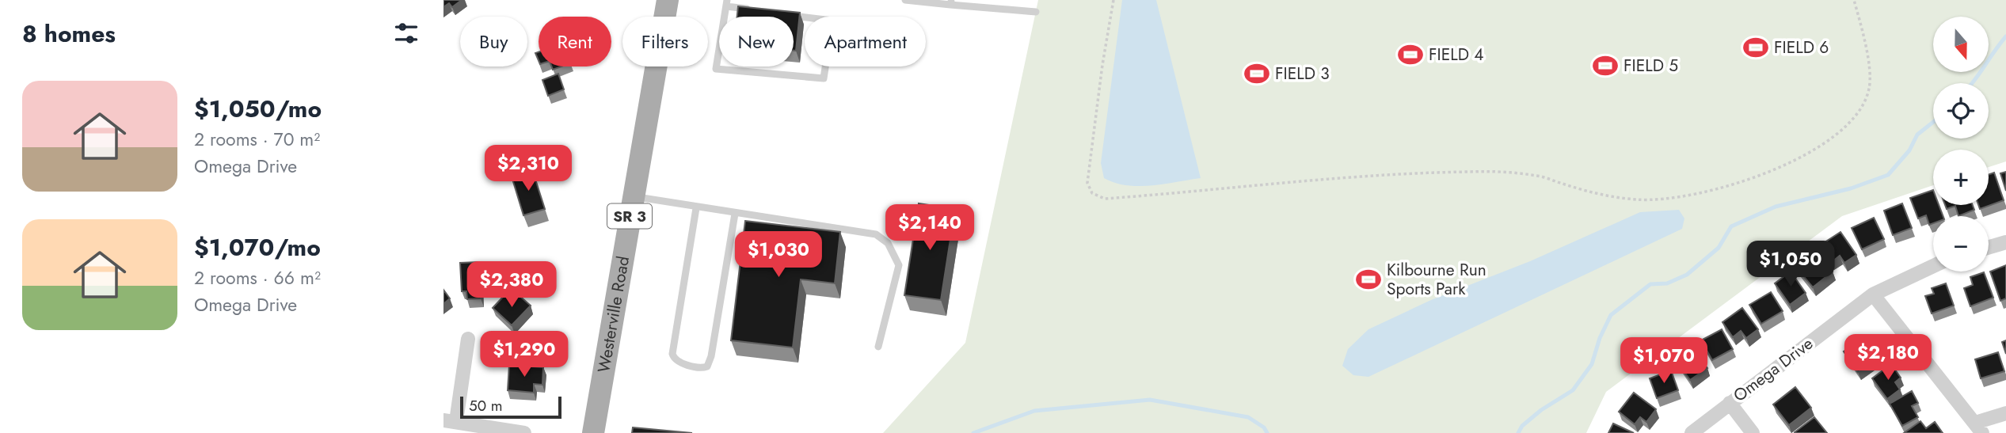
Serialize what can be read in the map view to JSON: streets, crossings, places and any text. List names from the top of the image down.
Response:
{
  "streets": {
    "main road": ["SR 3", "Westerville Road"],
    "street": ["Omega Drive"]
  },
  "places": {
    "sports": [
      "FIELD 6",
      "FIELD 4",
      "FIELD 5",
      "FIELD 3",
      "Kilbourne Run Sports Park"
    ]
  },
  "scale_bar": "50 m",
  "north": "bottom",
  "page": {
    "heading": "8 homes",
    "map_buttons": ["+", "−"],
    "chip": [
      "Buy",
      "Rent",
      "Filters",
      "New",
      "Apartment"
    ],
    "list": [
      {
        "name": "$1,050/mo",
        "note": "2 rooms · 70 m² · Omega Drive"
      },
      {
        "name": "$1,070/mo",
        "note": "2 rooms · 66 m² · Omega Drive"
      }
    ],
    "price": [
      "$2,310",
      "$2,140",
      "$1,030",
      "$1,050",
      "$2,380",
      "$1,290",
      "$2,180",
      "$1,070"
    ],
    "scale": "50 m"
  }
}
